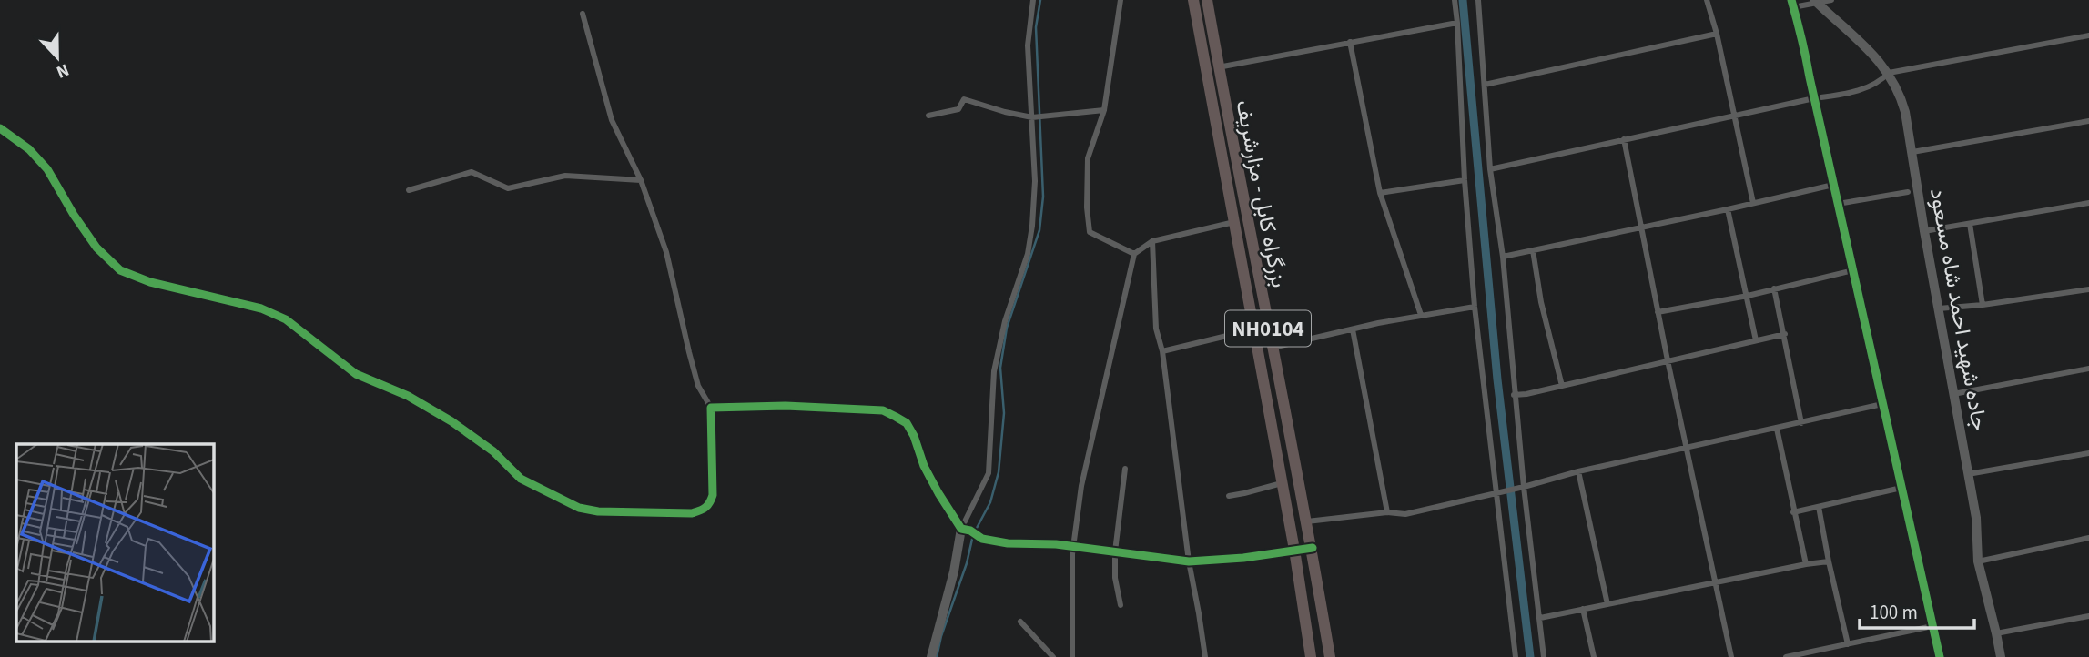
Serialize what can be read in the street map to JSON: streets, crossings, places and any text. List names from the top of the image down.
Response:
{
  "streets": {
    "highway": ["بزرگراه کابل - مزارشریف", "NH0104"],
    "street": ["جاده شهيد احمد شاه مسعود"]
  },
  "scale_bar": "100 m",
  "north": "bottom"
}
